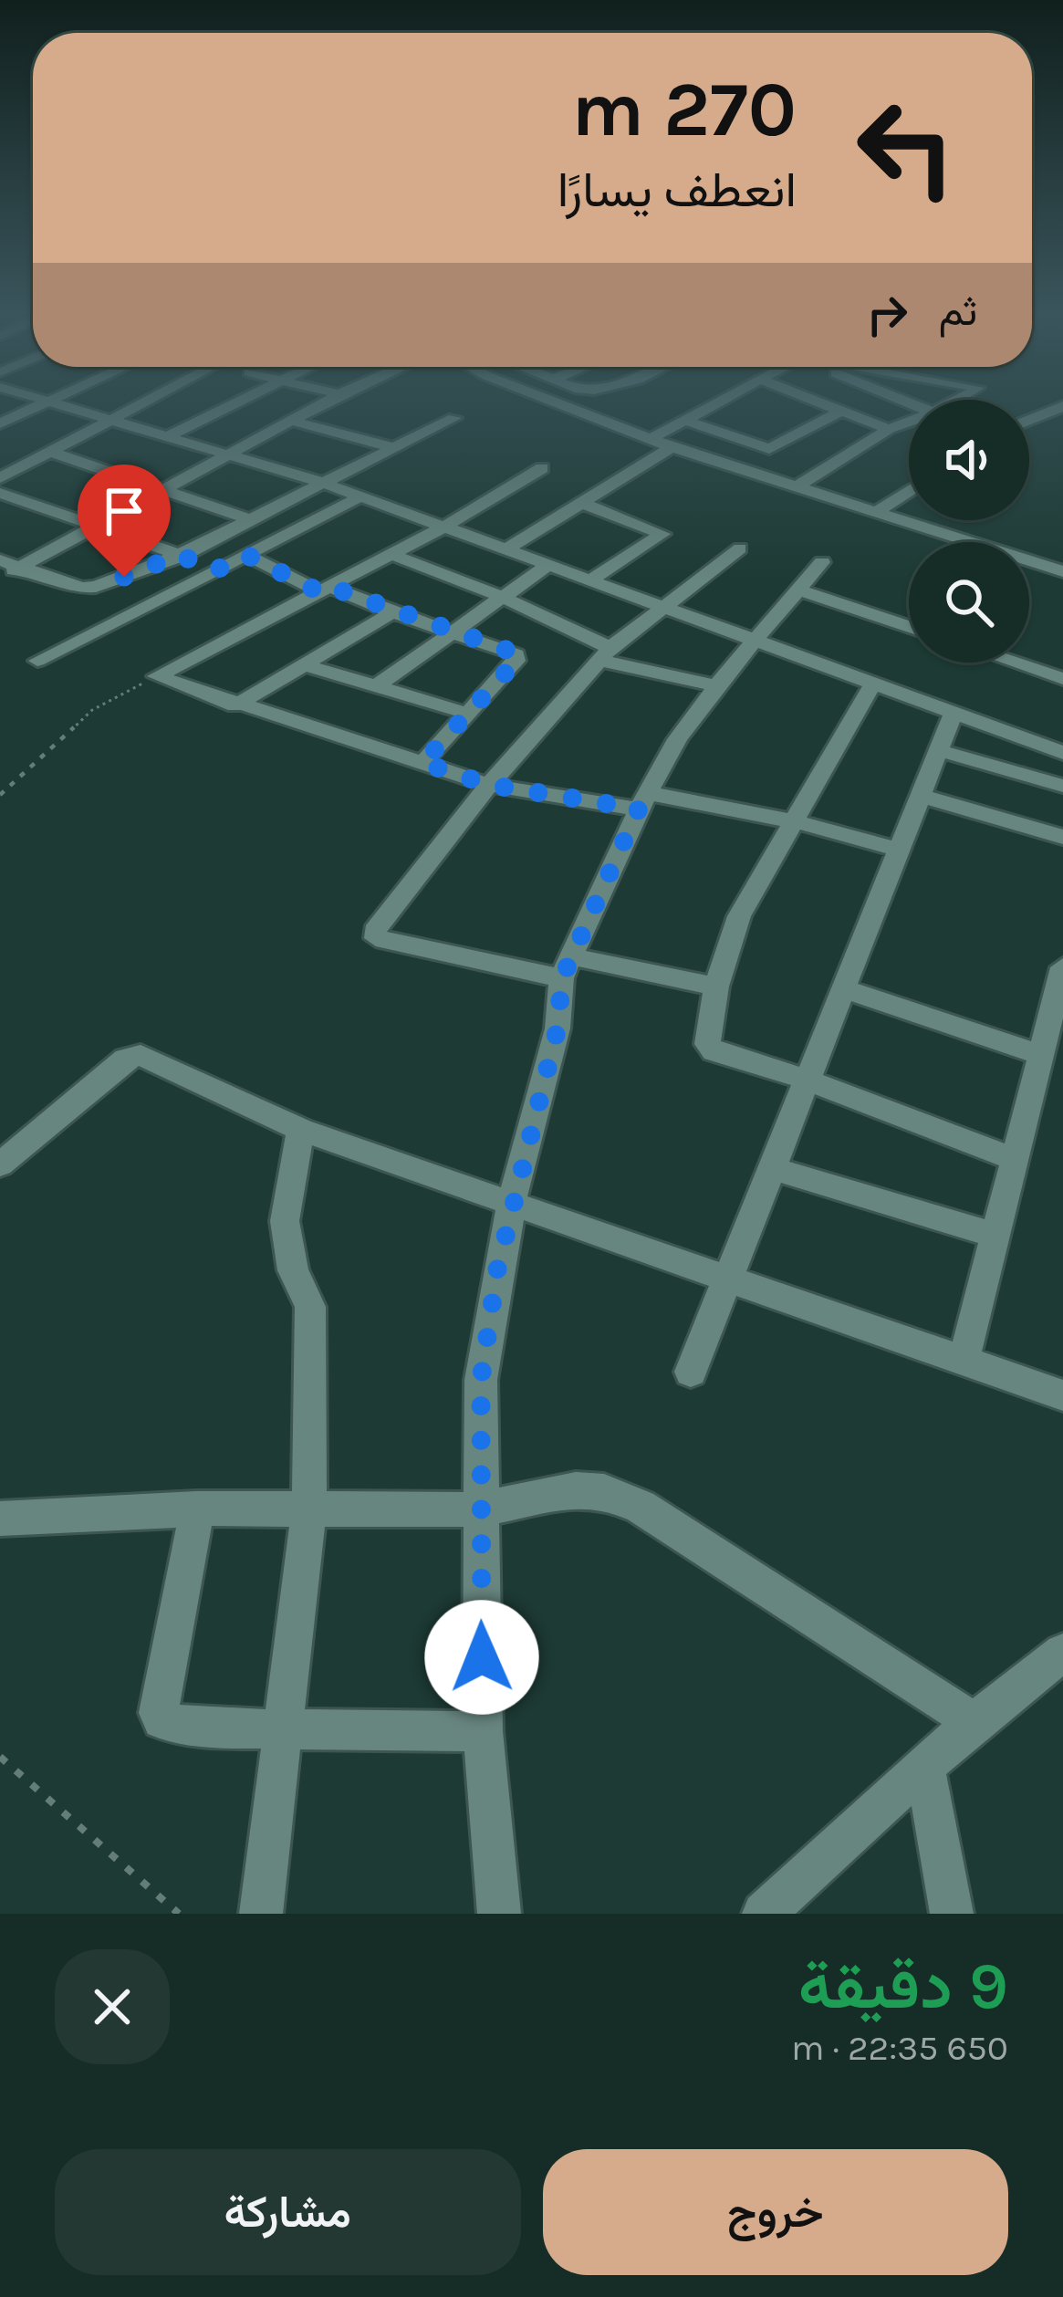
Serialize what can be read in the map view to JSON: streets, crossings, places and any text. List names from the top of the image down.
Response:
{
  "page": {
    "turn": ["270 m", "انعطف يسارًا"],
    "then": "ثم",
    "heading": ["9 دقيقة", "650 m · 22:35"],
    "buttons": ["خروج", "مشاركة"]
  }
}
